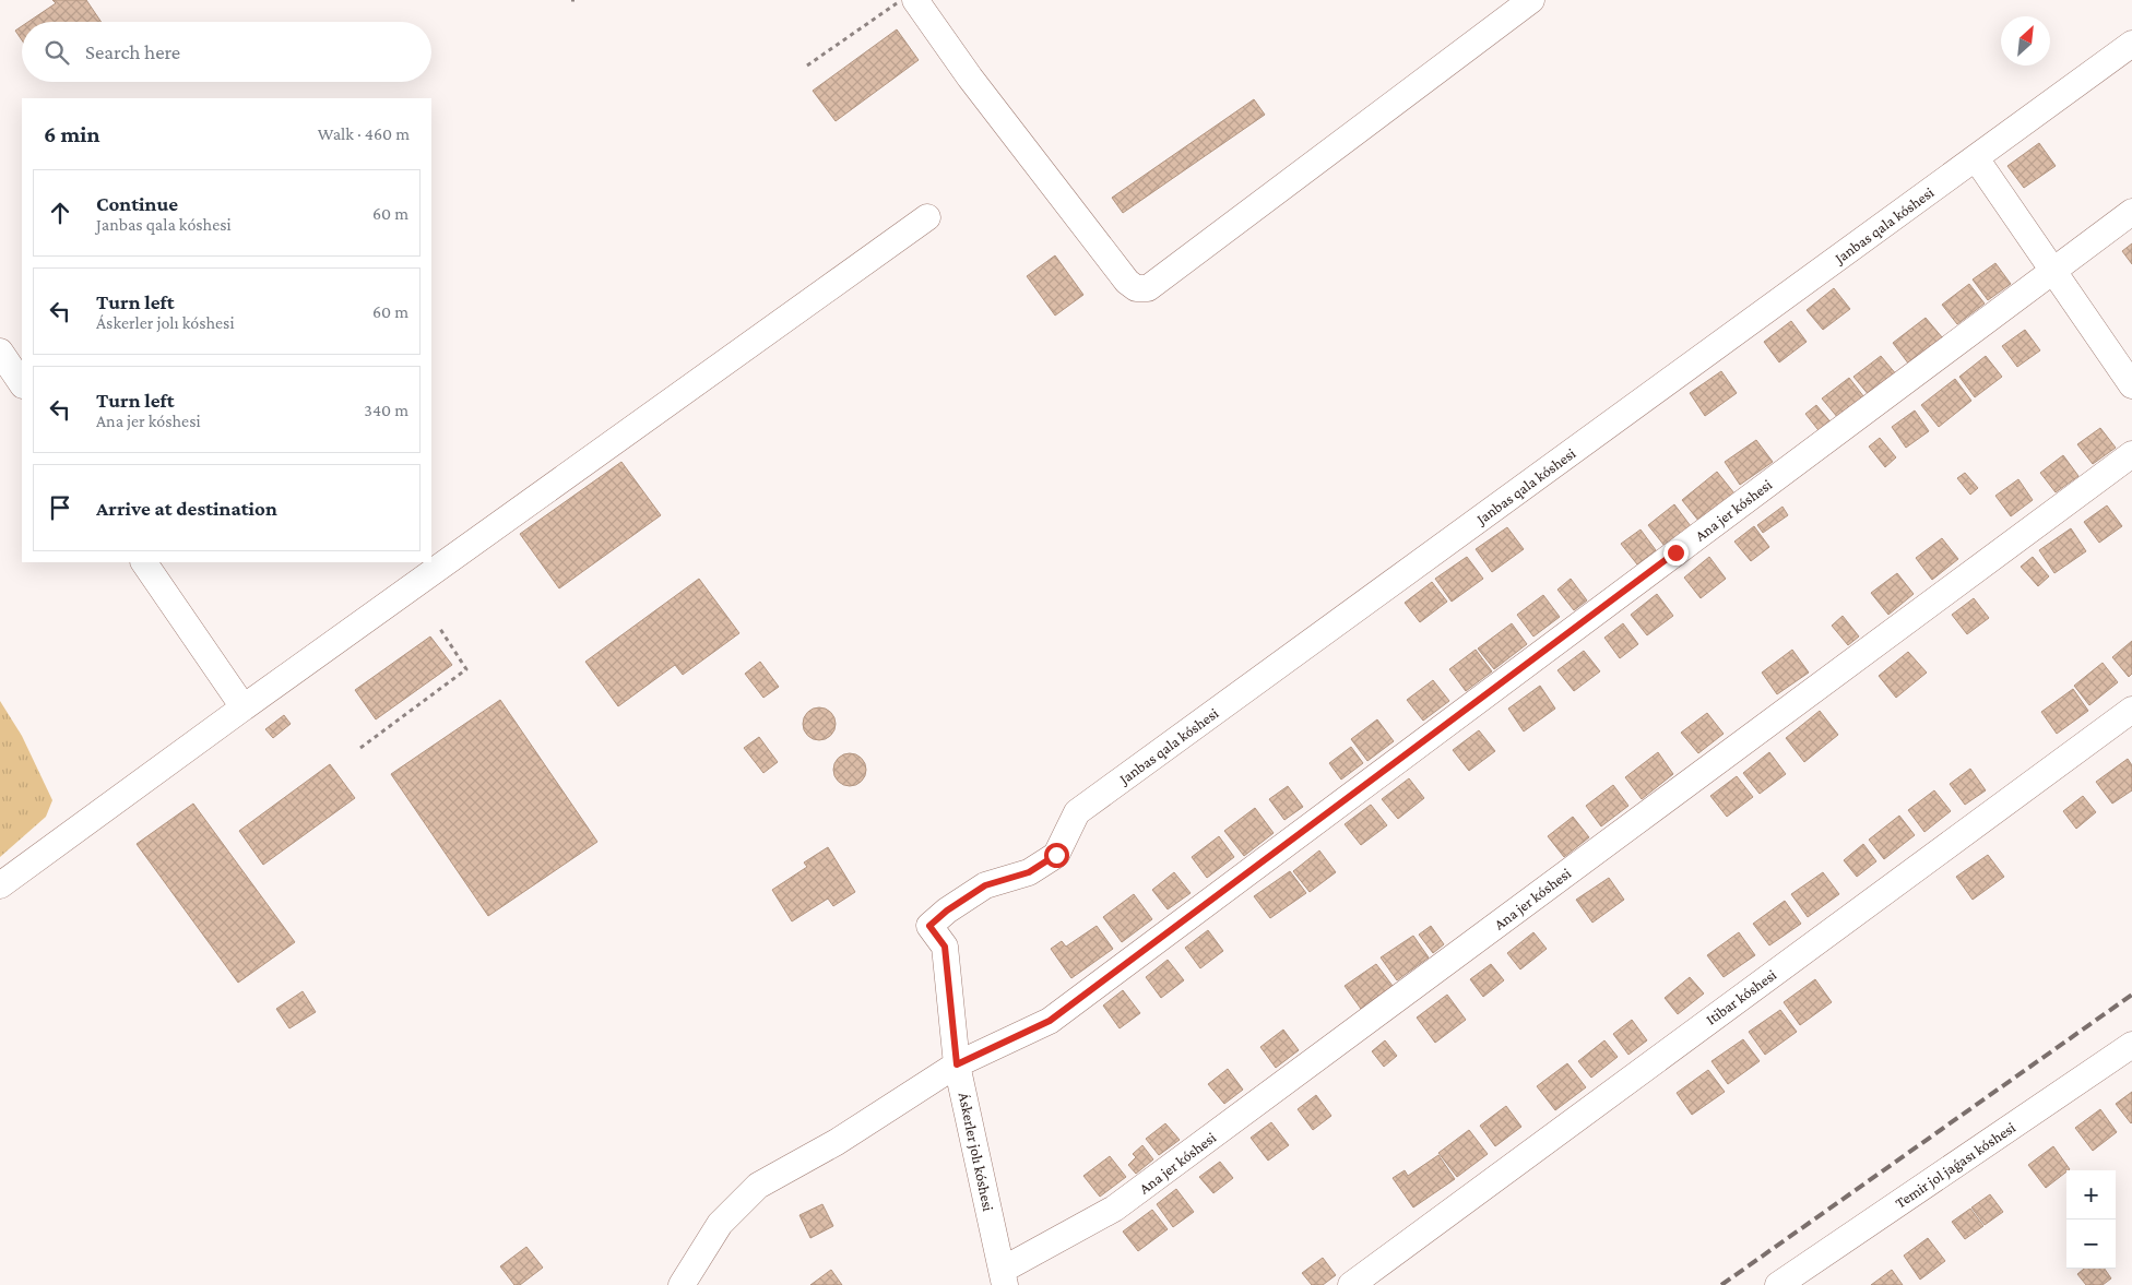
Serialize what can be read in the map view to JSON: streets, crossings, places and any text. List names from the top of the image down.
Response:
{
  "streets": {
    "street": [
      "Janbas qala kóshesi",
      "Ana jer kóshesi",
      "Itibar kóshesi",
      "Áskerler jolı kóshesi",
      "Temir jol jaǵası kóshesi"
    ]
  },
  "crossings": [
    ["Janbas qala kóshesi", "Áskerler jolı kóshesi"],
    ["Ana jer kóshesi", "Áskerler jolı kóshesi"]
  ],
  "north": "top right",
  "page": {
    "search": "Search here",
    "heading": ["6 min", "Walk · 460 m"],
    "list": [
      ["Continue", "Janbas qala kóshesi", "60 m"],
      ["Turn left", "Áskerler jolı kóshesi", "60 m"],
      ["Turn left", "Ana jer kóshesi", "340 m"],
      "Arrive at destination"
    ],
    "map_buttons": ["+", "−"]
  }
}
